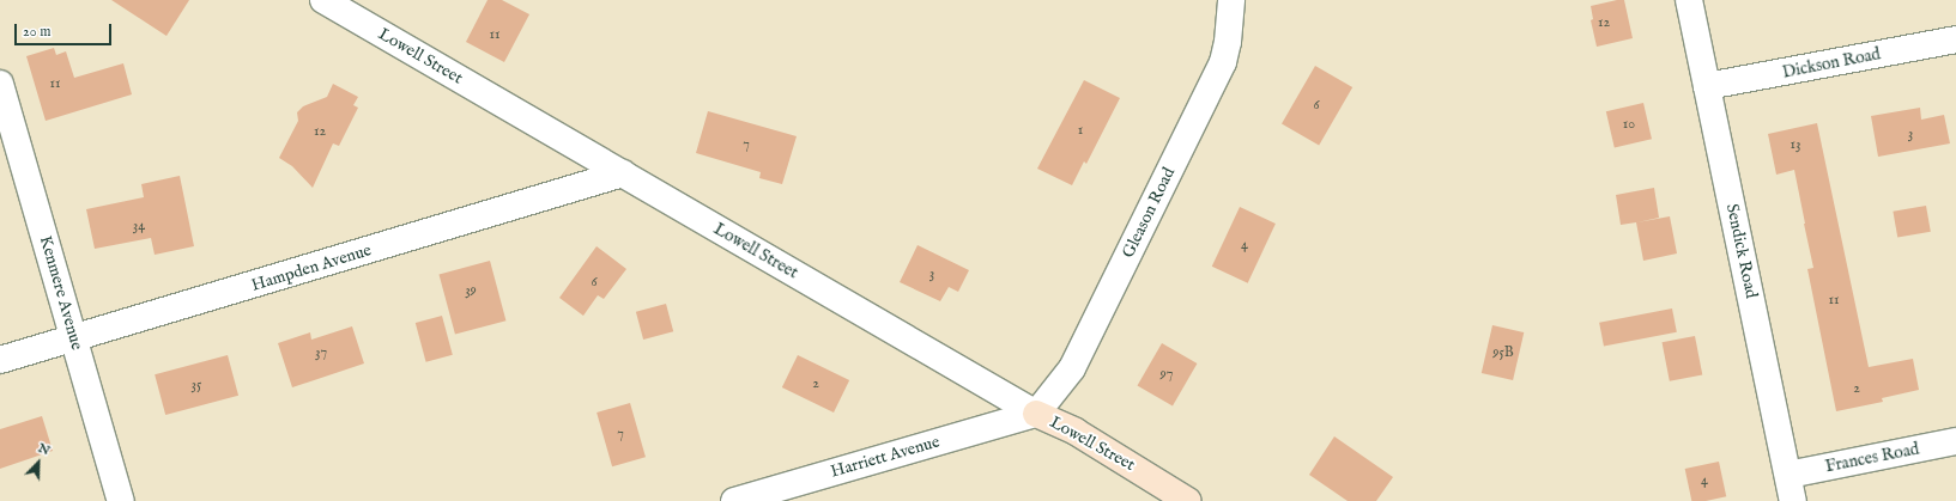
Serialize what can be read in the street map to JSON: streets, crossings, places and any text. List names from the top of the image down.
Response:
{
  "streets": {
    "street": [
      "Lowell Street",
      "Dickson Road",
      "Gleason Road",
      "Sendick Road",
      "Hampden Avenue",
      "Kenmere Avenue",
      "Harriett Avenue",
      "Frances Road"
    ]
  },
  "crossings": [
    ["Lowell Street", "Gleason Road"],
    ["Lowell Street", "Hampden Avenue"],
    ["Lowell Street", "Harriett Avenue"],
    ["Dickson Road", "Sendick Road"],
    ["Gleason Road", "Harriett Avenue"],
    ["Sendick Road", "Frances Road"],
    ["Hampden Avenue", "Kenmere Avenue"]
  ],
  "house_numbers": [
    "12",
    "11",
    "11",
    "6",
    "10",
    "1",
    "12",
    "3",
    "7",
    "13",
    "34",
    "4",
    "3",
    "6",
    "39",
    "11",
    "37",
    "95B",
    "97",
    "2",
    "35",
    "2",
    "7",
    "4"
  ],
  "scale_bar": "20 m",
  "north": "top right"
}
